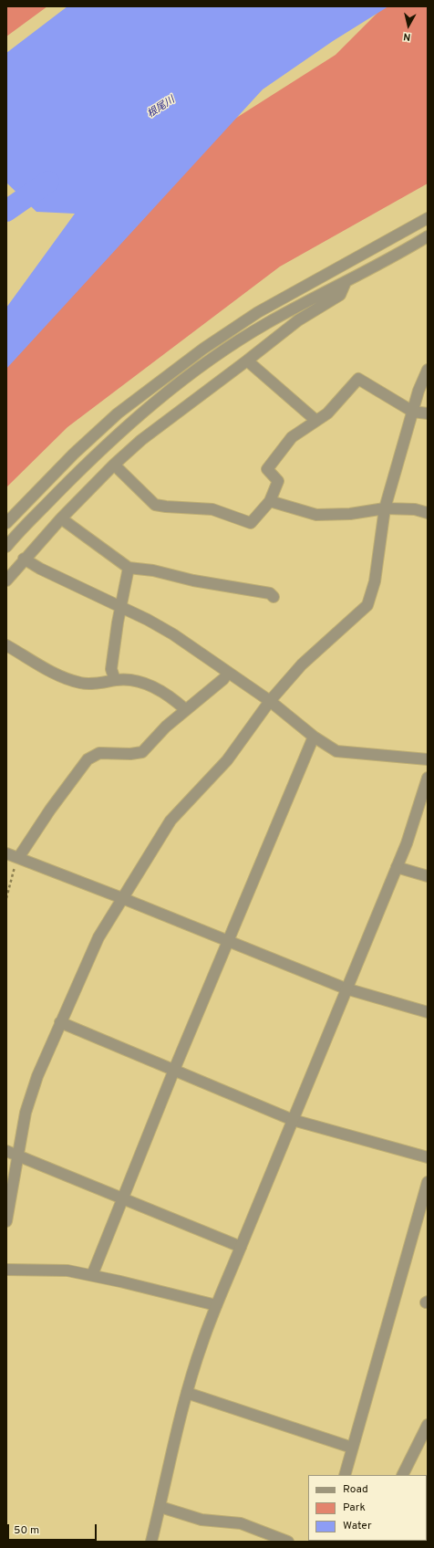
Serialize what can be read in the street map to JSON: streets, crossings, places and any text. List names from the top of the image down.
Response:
{
  "water": ["根尾川"],
  "legend": ["Road", "Park", "Water"],
  "scale_bar": "50 m",
  "north": "bottom"
}
